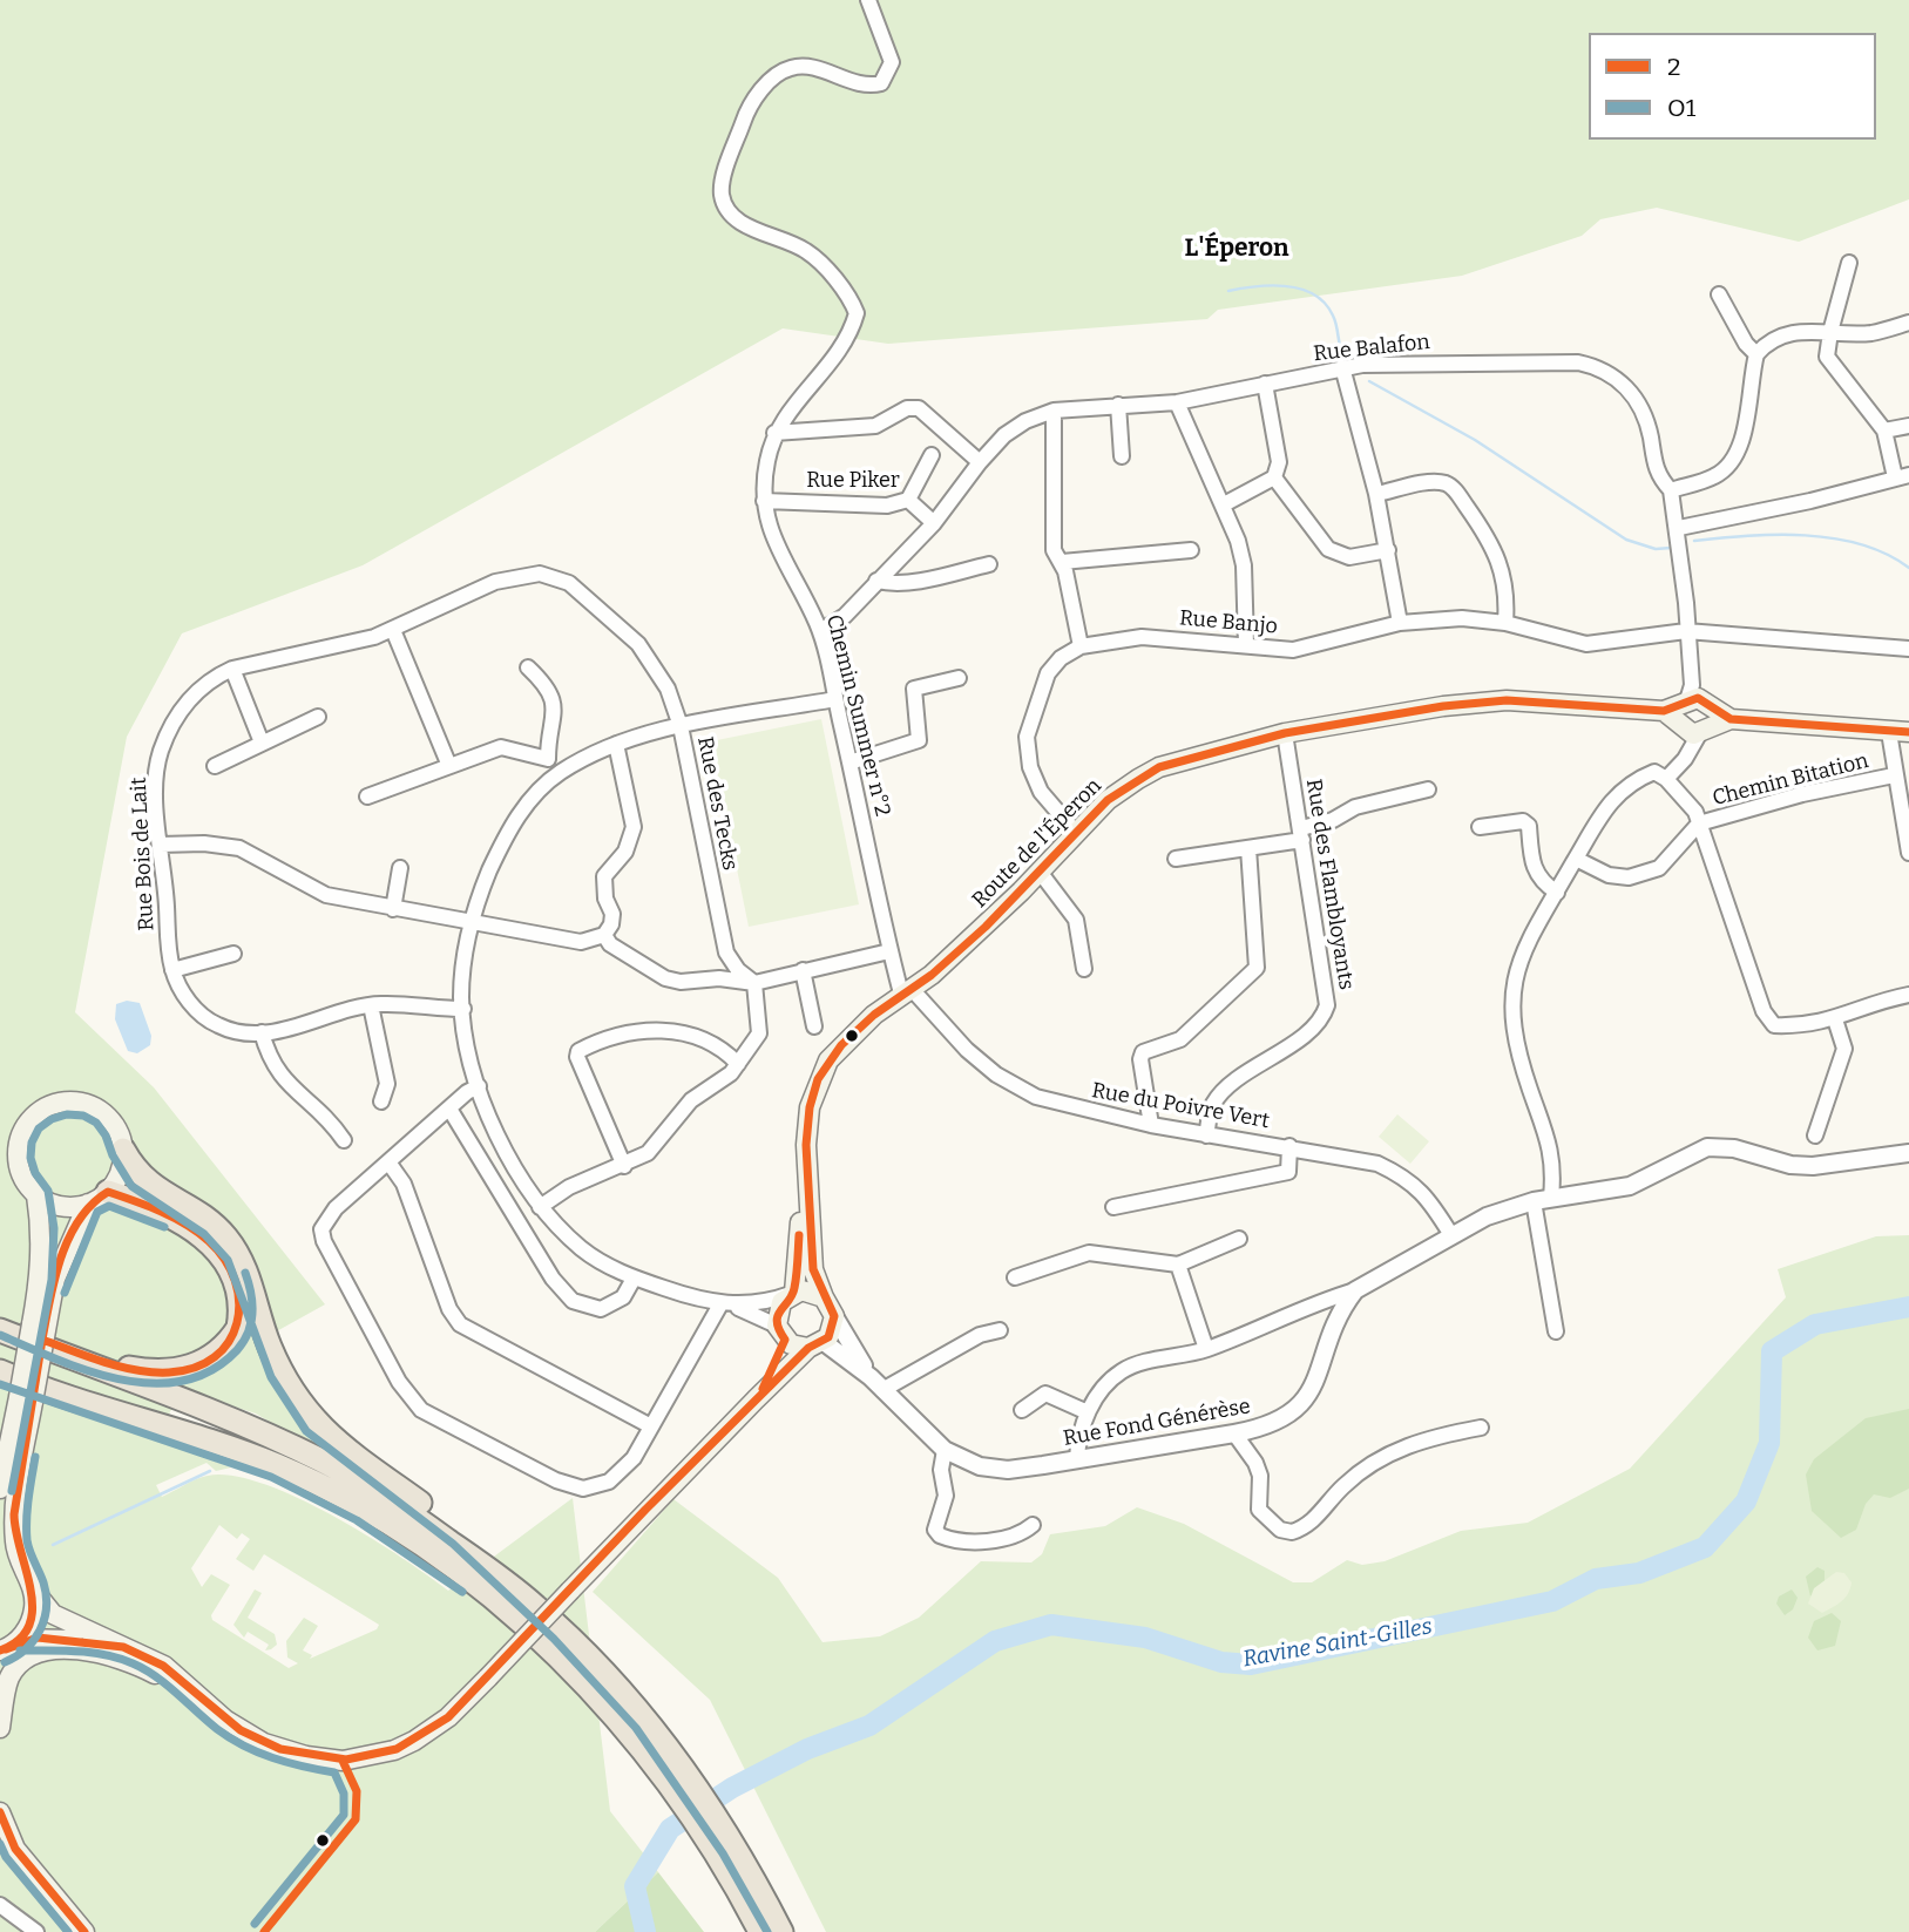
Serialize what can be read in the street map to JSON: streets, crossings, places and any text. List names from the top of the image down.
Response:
{
  "streets": {
    "main road": ["Route de l'Éperon"],
    "street": [
      "Rue Balafon",
      "Rue Piker",
      "Rue Banjo",
      "Chemin Summer n°2",
      "Chemin Bitation",
      "Rue des Tecks",
      "Rue Bois de Lait",
      "Rue des Flambloyants",
      "Rue du Poivre Vert",
      "Rue Fond Générèse"
    ]
  },
  "crossings": [
    ["Rue Balafon", "Rue Piker"],
    ["Rue Balafon", "Rue Banjo"],
    ["Rue Balafon", "Chemin Summer n°2"],
    ["Rue Balafon", "Route de l'Éperon"],
    ["Rue Piker", "Chemin Summer n°2"],
    ["Chemin Summer n°2", "Rue des Tecks"],
    ["Chemin Summer n°2", "Route de l'Éperon"],
    ["Chemin Summer n°2", "Rue du Poivre Vert"],
    ["Rue des Tecks", "Rue Bois de Lait"],
    ["Route de l'Éperon", "Rue des Flambloyants"],
    ["Route de l'Éperon", "Rue du Poivre Vert"],
    ["Route de l'Éperon", "Rue Fond Générèse"],
    ["Rue des Flambloyants", "Rue du Poivre Vert"],
    ["Rue du Poivre Vert", "Rue Fond Générèse"]
  ],
  "districts": ["L'Éperon"],
  "water": ["Ravine Saint-Gilles"],
  "lines": ["transit line 2", "transit line O1"],
  "legend": ["2", "O1"]
}
